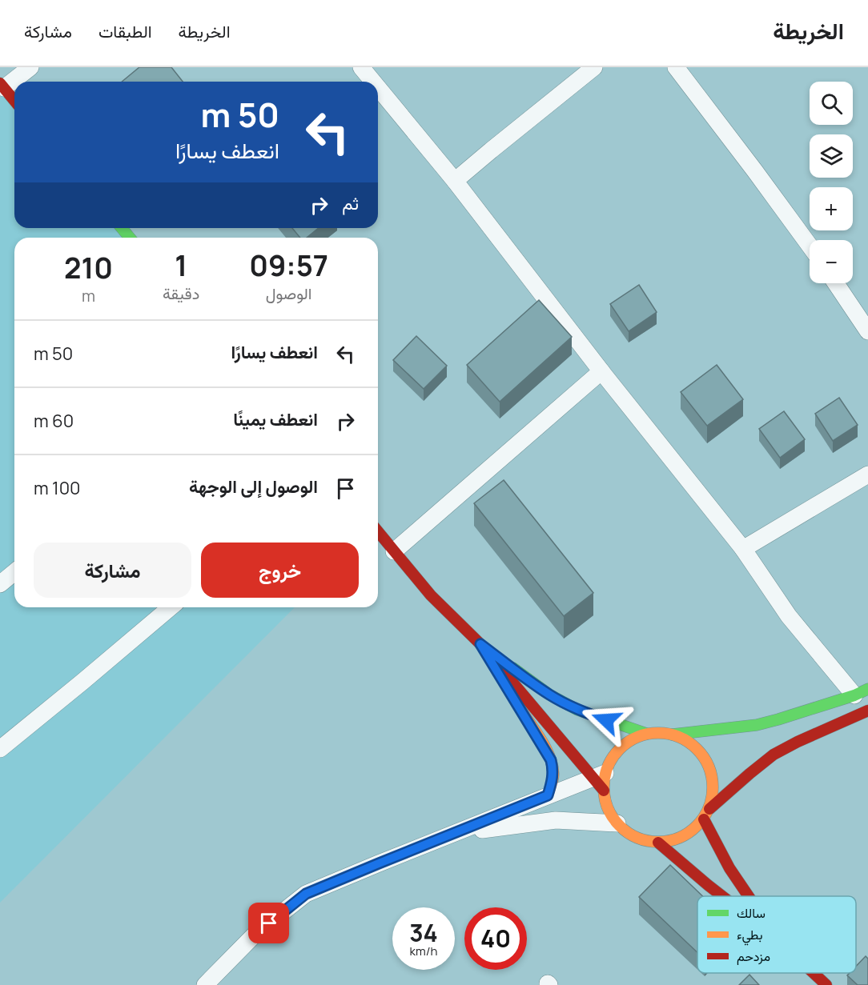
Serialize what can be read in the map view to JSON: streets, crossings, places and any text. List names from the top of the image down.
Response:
{
  "legend": ["سالك", "بطيء", "مزدحم"],
  "page": {
    "header": "الخريطة",
    "nav": ["الخريطة", "الطبقات", "مشاركة"],
    "map_buttons": ["+", "−"],
    "turn": ["50 m", "انعطف يسارًا"],
    "then": "ثم",
    "eta": [
      "09:57",
      "الوصول",
      "1",
      "دقيقة",
      "210",
      "m"
    ],
    "list": [
      {
        "name": "انعطف يسارًا",
        "value": "50 m"
      },
      {
        "name": "انعطف يمينًا",
        "value": "60 m"
      },
      {
        "name": "الوصول إلى الوجهة",
        "value": "100 m"
      }
    ],
    "buttons": ["خروج", "مشاركة"],
    "speed": "34 km/h",
    "limit": "40"
  }
}
